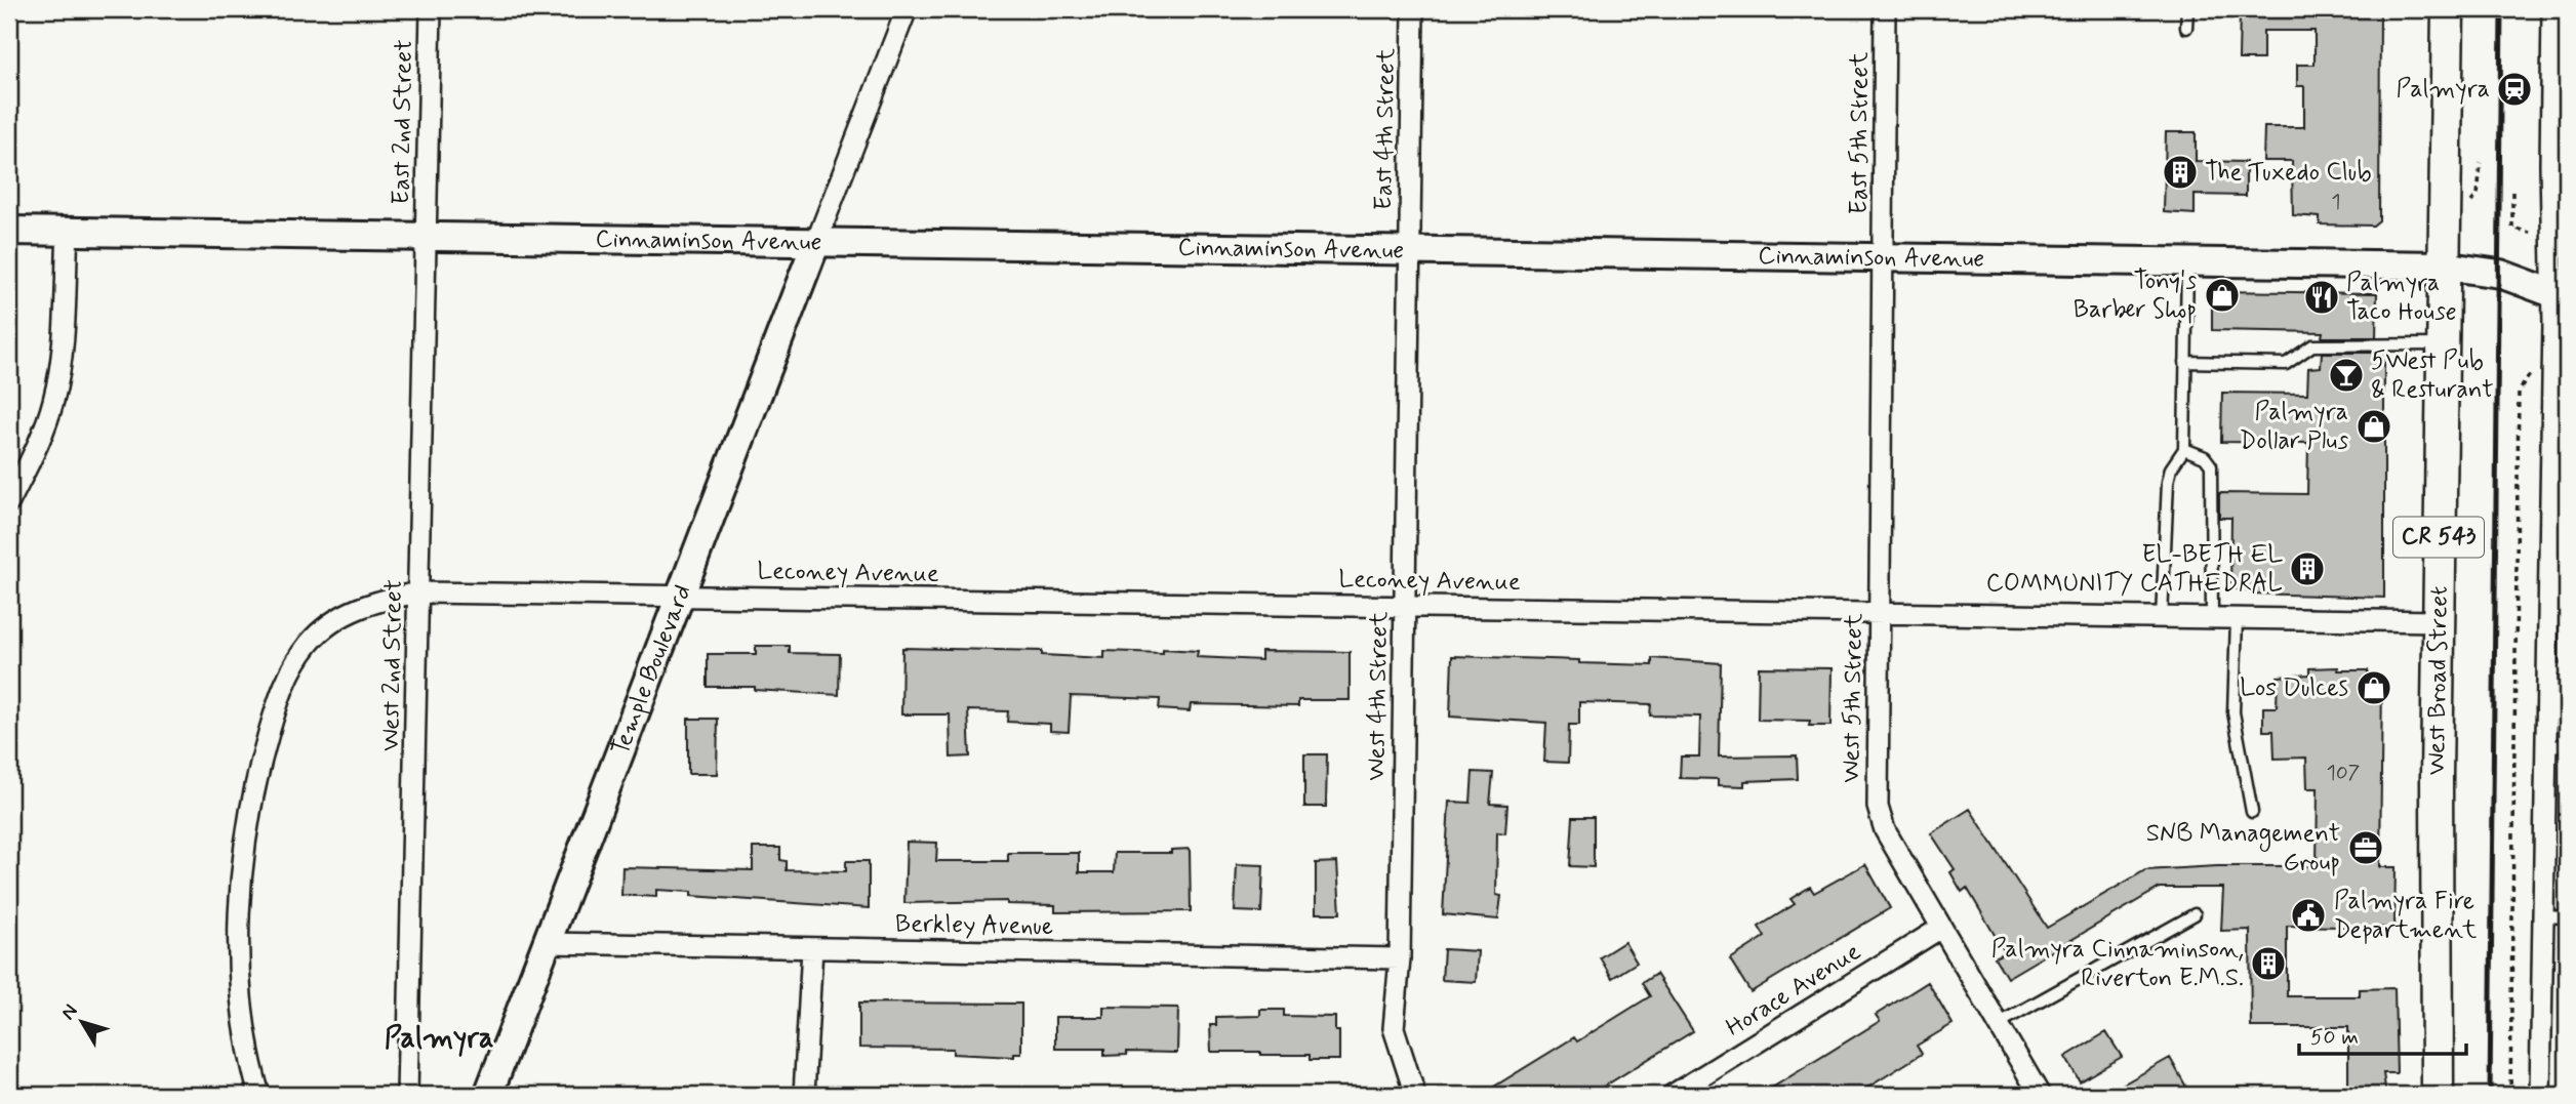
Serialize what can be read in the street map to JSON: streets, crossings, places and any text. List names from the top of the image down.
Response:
{
  "streets": {
    "main road": ["CR 543", "West Broad Street"],
    "street": [
      "East 2nd Street",
      "East 4th Street",
      "East 5th Street",
      "Cinnaminson Avenue",
      "Leconey Avenue",
      "West 2nd Street",
      "Temple Boulevard",
      "West 4th Street",
      "West 5th Street",
      "Berkley Avenue",
      "Horace Avenue"
    ]
  },
  "crossings": [
    ["East 2nd Street", "Cinnaminson Avenue"],
    ["East 2nd Street", "West 2nd Street"],
    ["East 4th Street", "Cinnaminson Avenue"],
    ["East 4th Street", "West 4th Street"],
    ["East 5th Street", "Cinnaminson Avenue"],
    ["East 5th Street", "West 5th Street"],
    ["Cinnaminson Avenue", "CR 543"],
    ["Cinnaminson Avenue", "West 2nd Street"],
    ["Cinnaminson Avenue", "Temple Boulevard"],
    ["Cinnaminson Avenue", "West Broad Street"],
    ["Cinnaminson Avenue", "West 4th Street"],
    ["Cinnaminson Avenue", "West 5th Street"],
    ["CR 543", "West Broad Street"],
    ["Leconey Avenue", "West 2nd Street"],
    ["Leconey Avenue", "Temple Boulevard"],
    ["Leconey Avenue", "West Broad Street"],
    ["Leconey Avenue", "West 4th Street"],
    ["Leconey Avenue", "West 5th Street"],
    ["Temple Boulevard", "Berkley Avenue"],
    ["West 4th Street", "Berkley Avenue"],
    ["West 5th Street", "Horace Avenue"]
  ],
  "districts": ["Palmyra"],
  "places": {
    "station": ["Palmyra"],
    "building": ["The Tuxedo Club", "EL-BETH EL COMMUNITY CATHEDRAL", "Palmyra Cinnaminson, Riverton E.M.S."],
    "shop": ["Tony's Barber Shop", "Palmyra Dollar Plus", "Los Dulces"],
    "restaurant": ["Palmyra Taco House"],
    "bar": ["5West Pub & Resturant"],
    "office": ["SNB Management Group"],
    "public building": ["Palmyra Fire Department"]
  },
  "house_numbers": ["1", "107"],
  "scale_bar": "50 m",
  "north": "top left"
}
